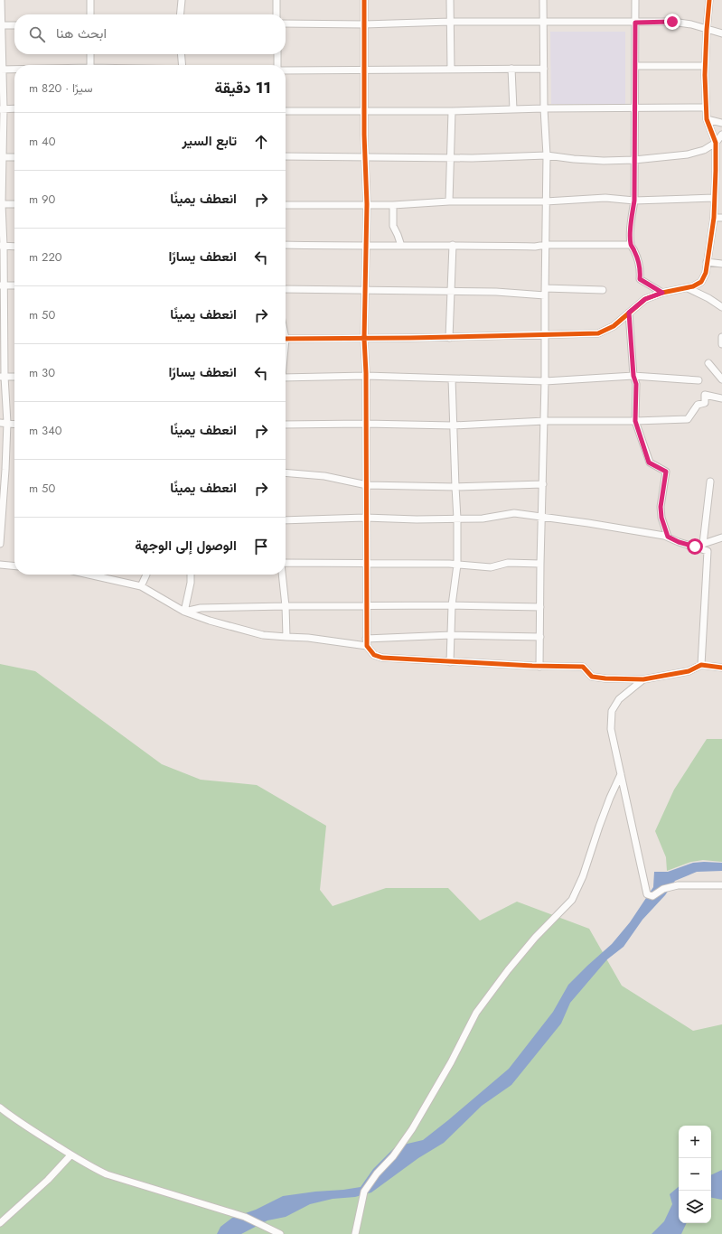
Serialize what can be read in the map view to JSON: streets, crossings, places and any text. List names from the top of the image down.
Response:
{
  "page": {
    "search": "ابحث هنا",
    "heading": ["11 دقيقة", "سيرًا · 820 m"],
    "list": [
      ["تابع السير", "40 m"],
      ["انعطف يمينًا", "90 m"],
      ["انعطف يسارًا", "220 m"],
      ["انعطف يمينًا", "50 m"],
      ["انعطف يسارًا", "30 m"],
      ["انعطف يمينًا", "340 m"],
      ["انعطف يمينًا", "50 m"],
      "الوصول إلى الوجهة"
    ],
    "map_buttons": ["+", "−"]
  }
}
